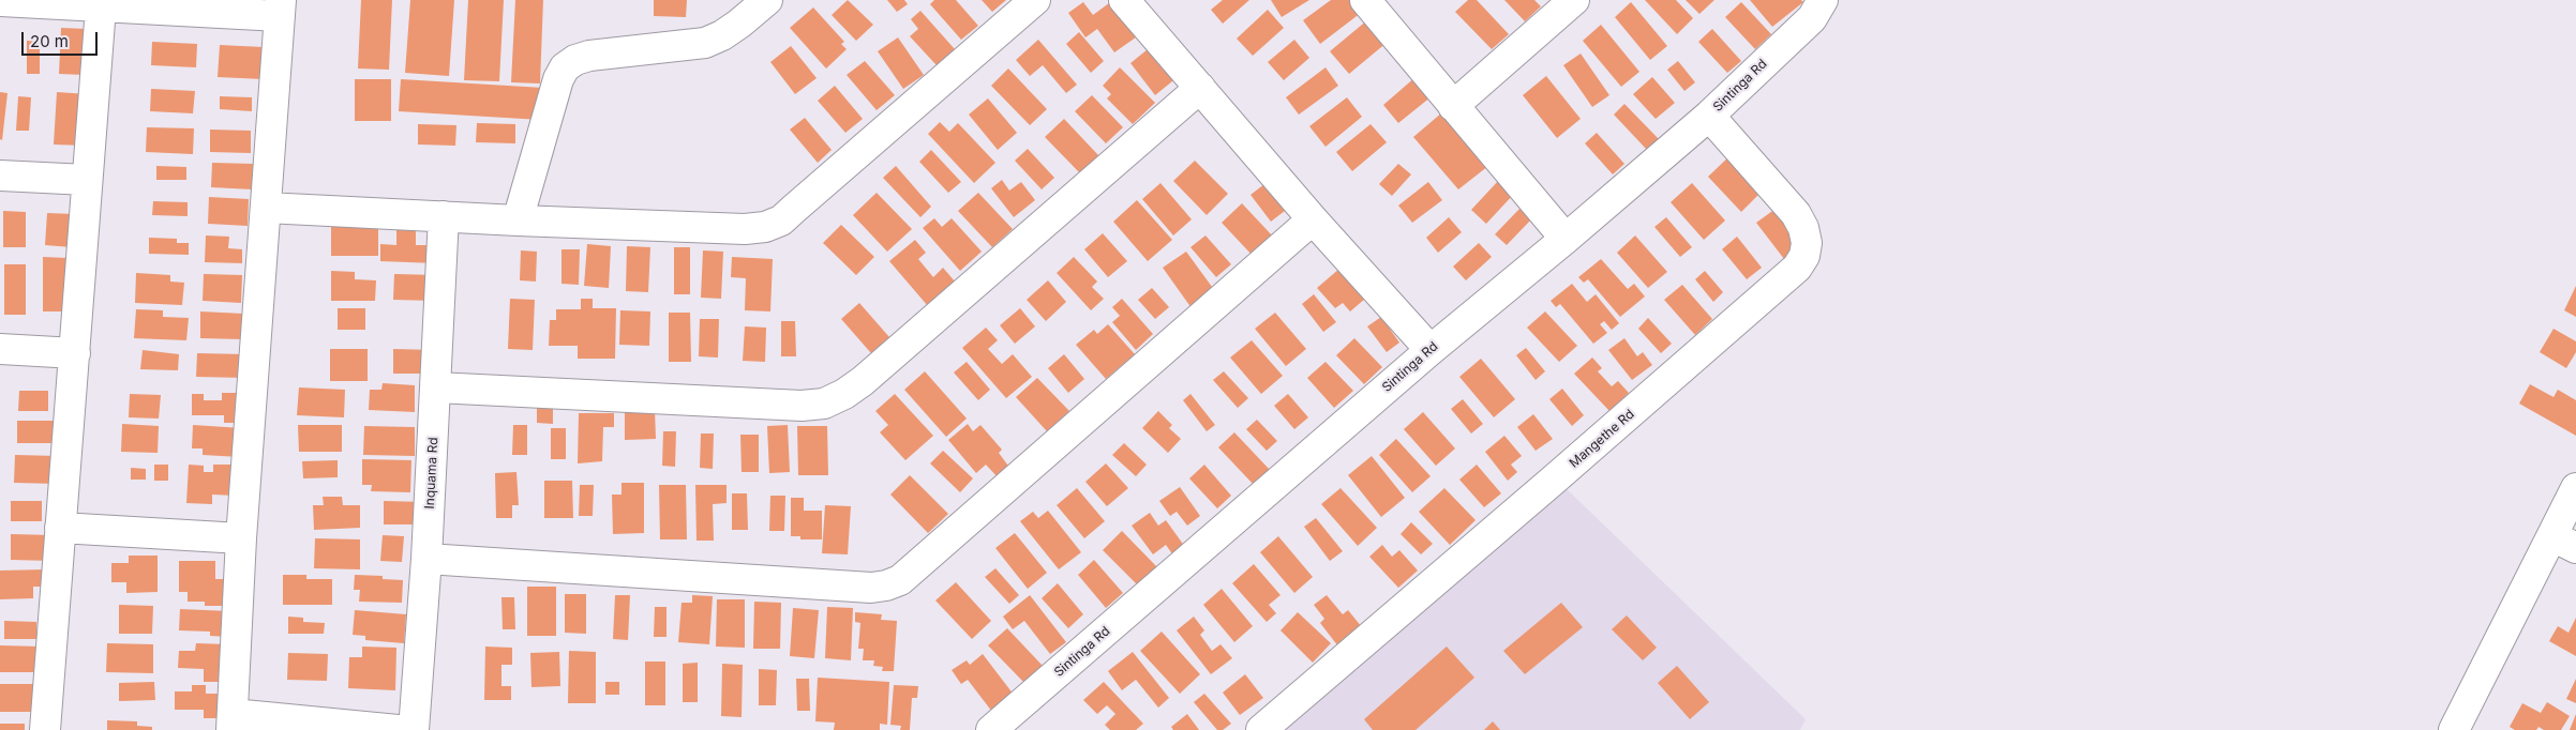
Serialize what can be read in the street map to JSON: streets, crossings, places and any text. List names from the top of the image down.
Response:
{
  "streets": {
    "street": ["Sintinga Rd", "Mangethe Rd", "Inquama Rd"]
  },
  "crossings": [
    ["Sintinga Rd", "Mangethe Rd"]
  ],
  "scale_bar": "20 m"
}
